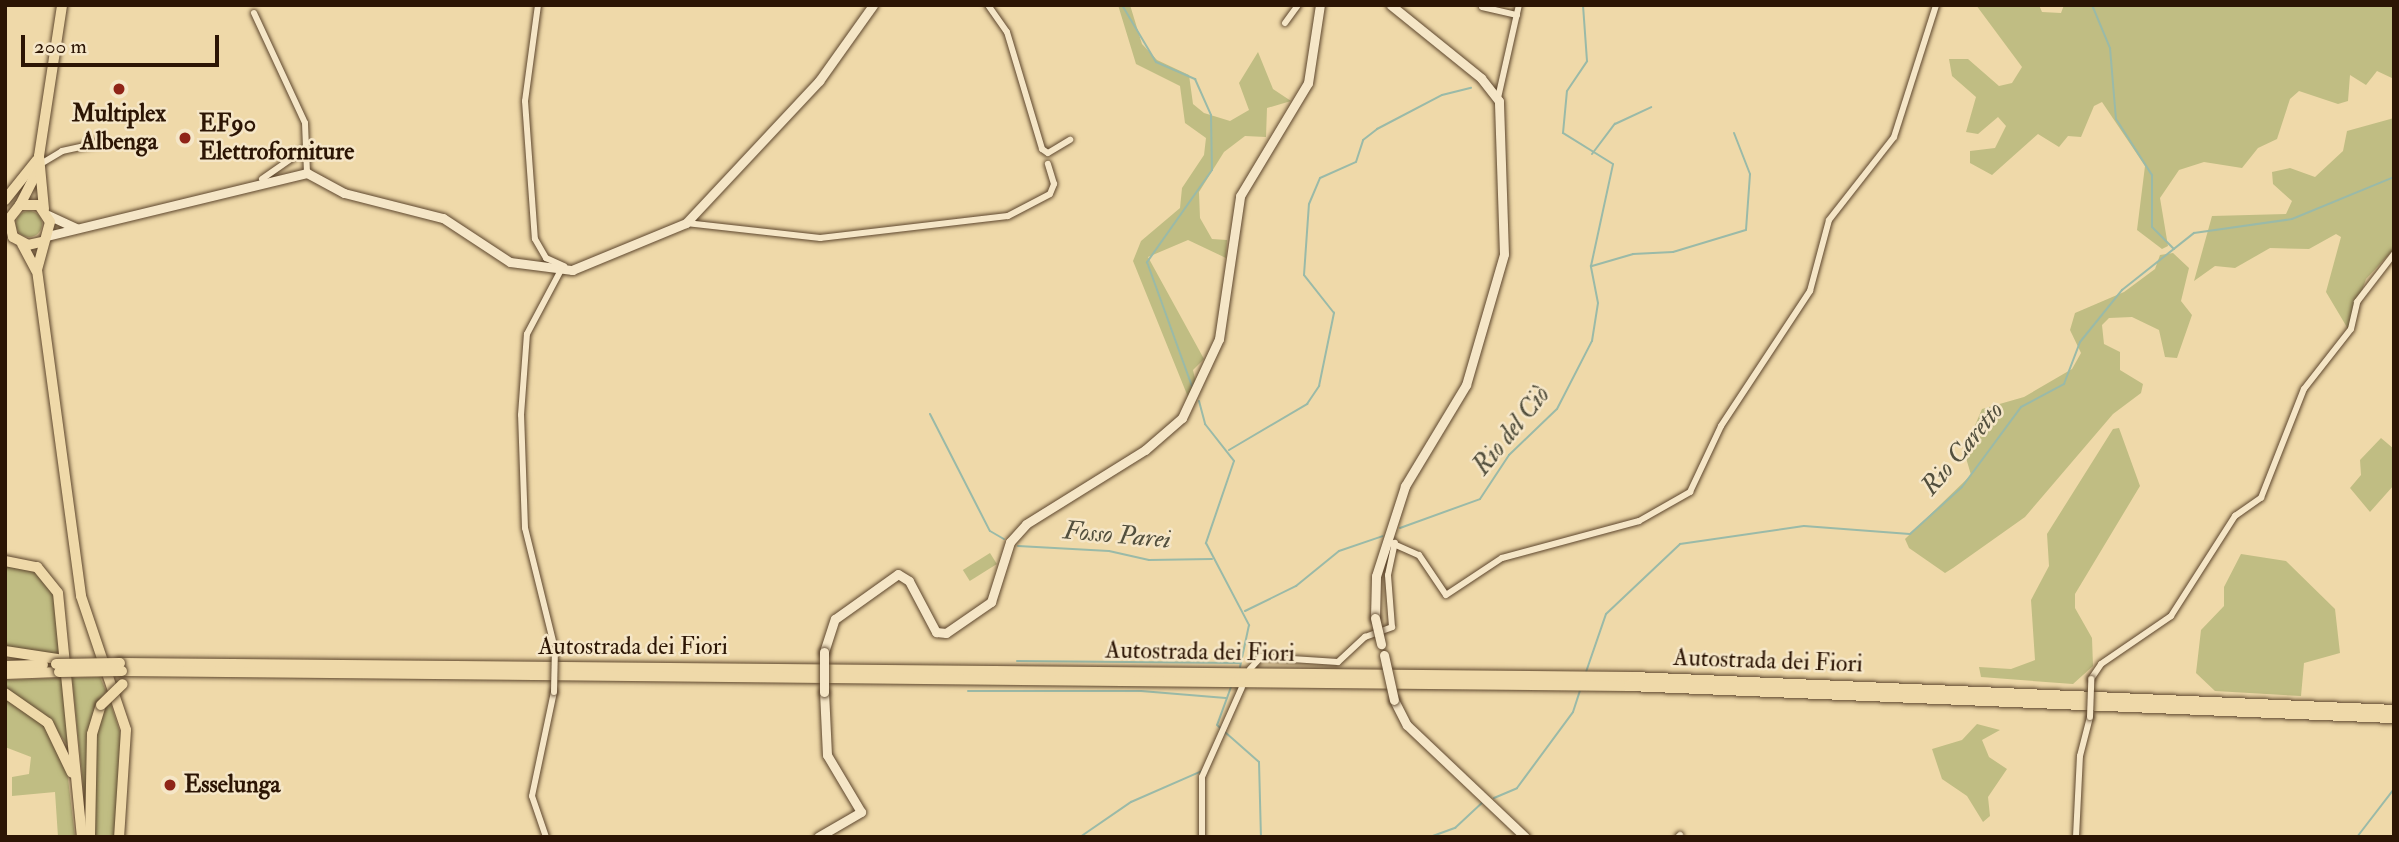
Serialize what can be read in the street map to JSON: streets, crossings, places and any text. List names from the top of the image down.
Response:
{
  "streets": {
    "highway": ["Autostrada dei Fiori"]
  },
  "water": ["Rio del Ciò", "Rio Caretto", "Fosso Parei"],
  "places": ["Multiplex Albenga", "EF90 Elettroforniture", "Esselunga"],
  "scale_bar": "200 m"
}
